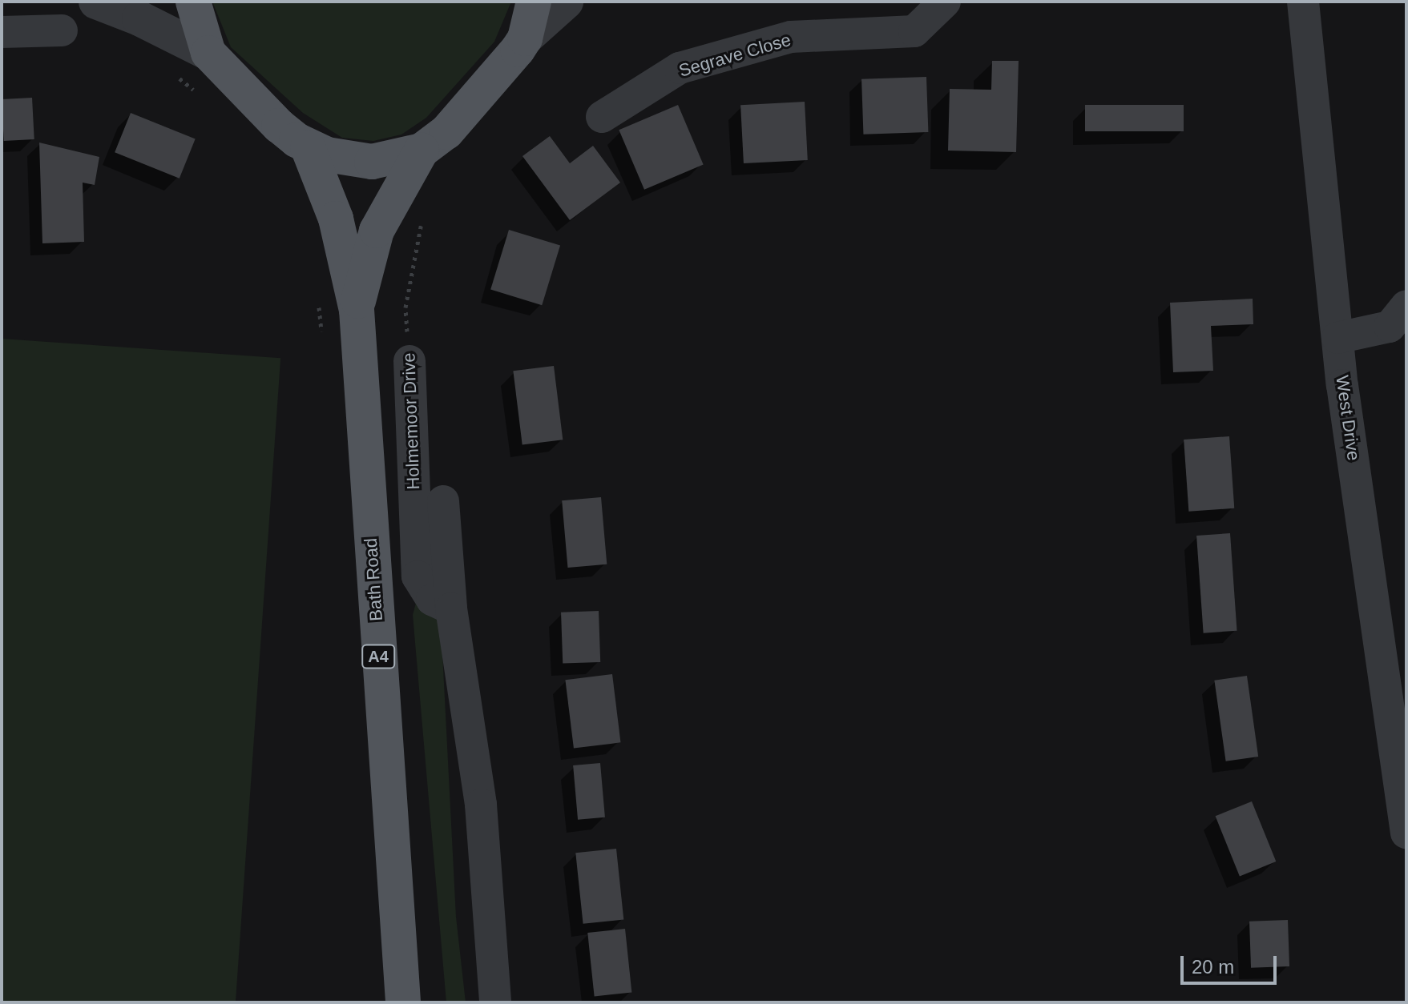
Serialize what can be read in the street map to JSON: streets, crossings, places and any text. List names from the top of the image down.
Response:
{
  "streets": {
    "main road": ["Bath Road", "A4"],
    "street": ["Segrave Close", "West Drive", "Holmemoor Drive"]
  },
  "scale_bar": "20 m"
}
